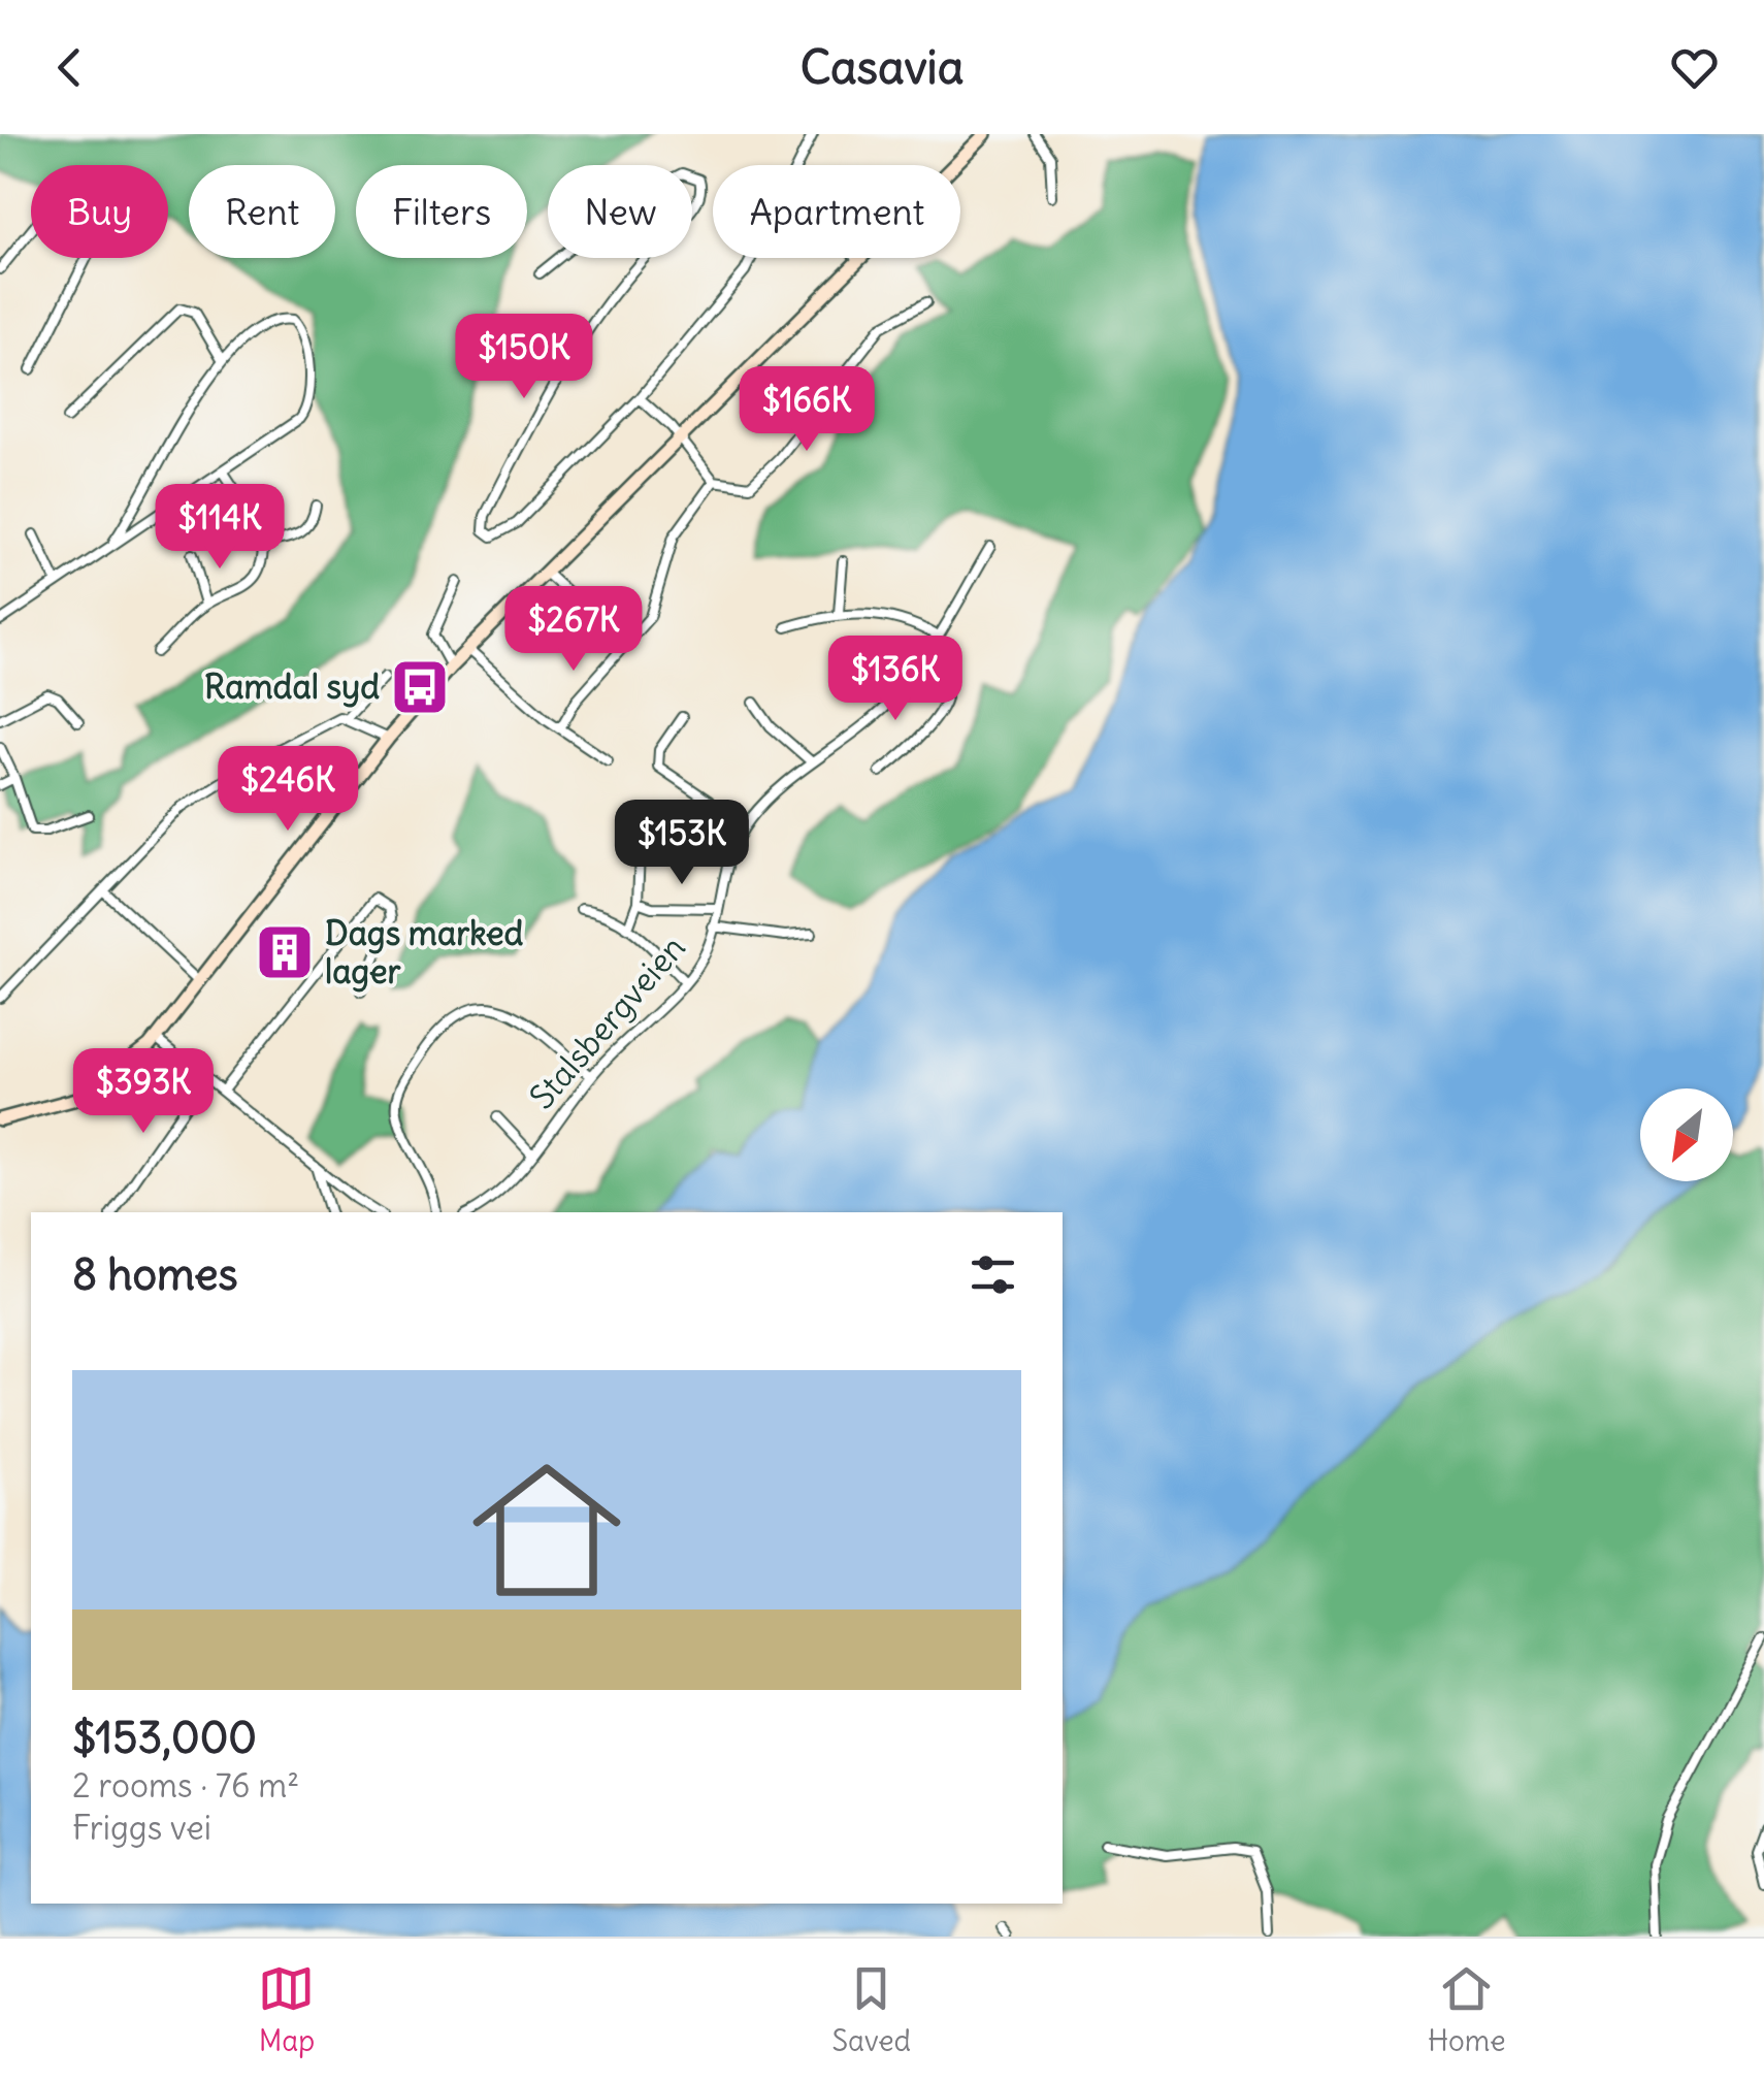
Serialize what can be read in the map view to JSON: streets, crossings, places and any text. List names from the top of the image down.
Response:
{
  "streets": {
    "street": ["Stalsbergveien"]
  },
  "places": {
    "bus stop": ["Ramdal syd"],
    "building": ["Dags marked lager"]
  },
  "north": "bottom left",
  "page": {
    "header": "Casavia",
    "chip": [
      "Buy",
      "Rent",
      "Filters",
      "New",
      "Apartment"
    ],
    "price": [
      "$150K",
      "$166K",
      "$114K",
      "$267K",
      "$136K",
      "$246K",
      "$153K",
      "$393K"
    ],
    "heading": "8 homes",
    "list": [
      {
        "name": "$153,000",
        "note": "2 rooms · 76 m² · Friggs vei"
      }
    ],
    "tabs": ["Map", "Saved", "Home"]
  }
}
